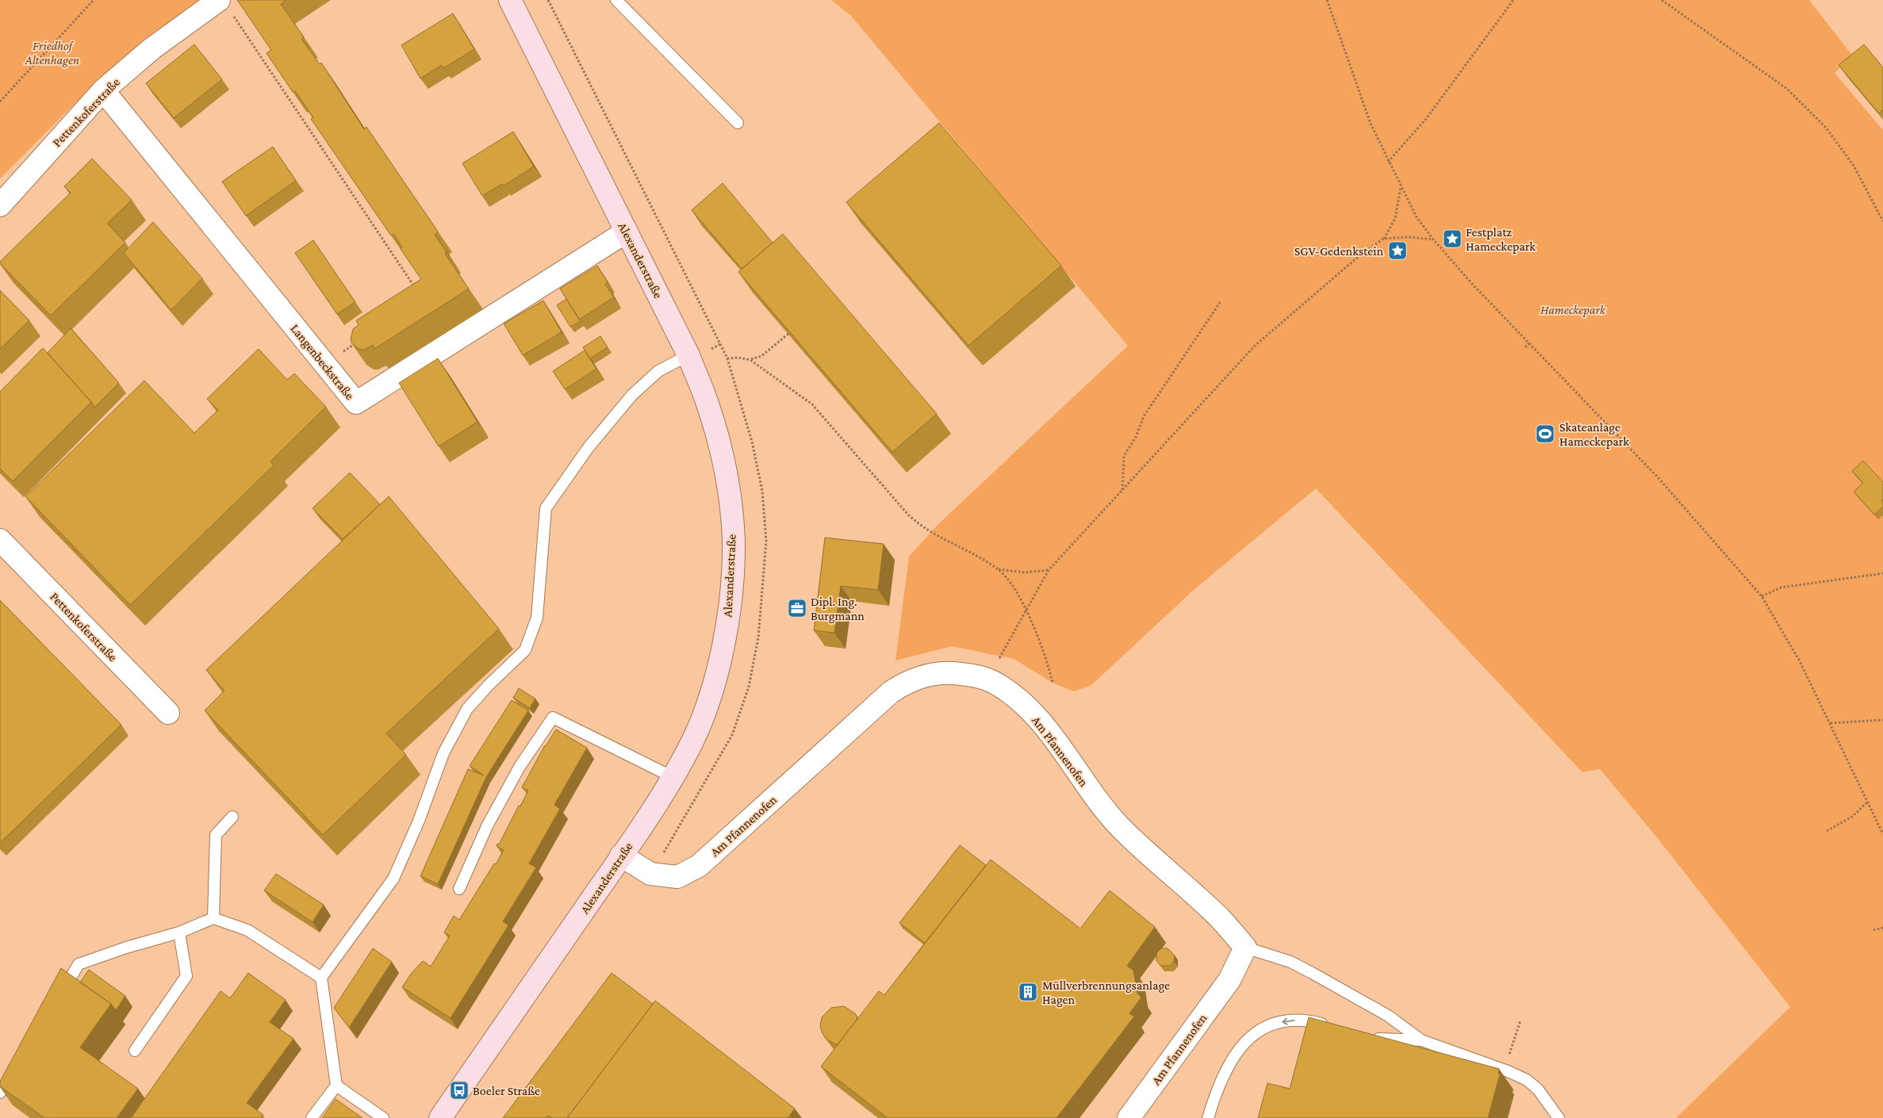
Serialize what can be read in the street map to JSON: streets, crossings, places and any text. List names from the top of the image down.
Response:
{
  "streets": {
    "main road": ["Alexanderstraße"],
    "street": ["Pettenkoferstraße", "Langenbeckstraße", "Am Pfannenofen"]
  },
  "crossings": [
    ["Pettenkoferstraße", "Langenbeckstraße"],
    ["Alexanderstraße", "Langenbeckstraße"],
    ["Alexanderstraße", "Am Pfannenofen"]
  ],
  "parks": ["Friedhof Altenhagen", "Hameckepark"],
  "places": {
    "place": ["Festplatz Hameckepark", "SGV-Gedenkstein"],
    "sports": ["Skateanlage Hameckepark"],
    "office": ["Dipl. Ing. Burgmann"],
    "building": ["Müllverbrennungsanlage Hagen"],
    "bus stop": ["Boeler Straße"]
  }
}
